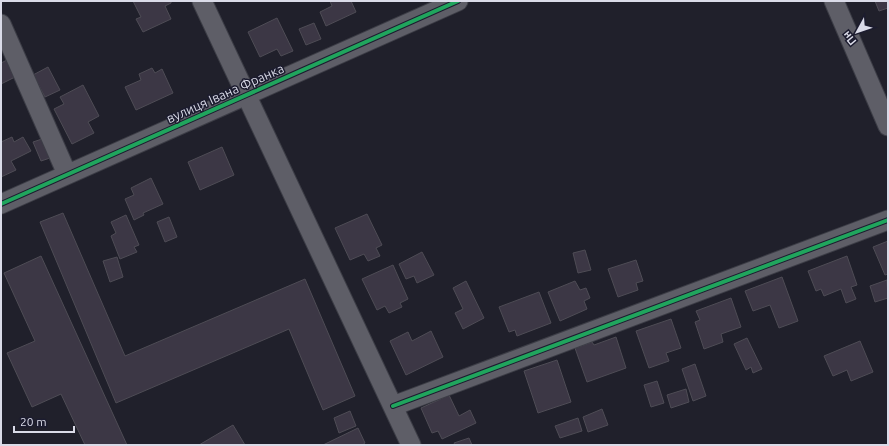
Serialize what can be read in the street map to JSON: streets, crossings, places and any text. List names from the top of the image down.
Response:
{
  "streets": {
    "street": ["вулиця Івана Франка"]
  },
  "scale_bar": "20 m",
  "north": "bottom left"
}
